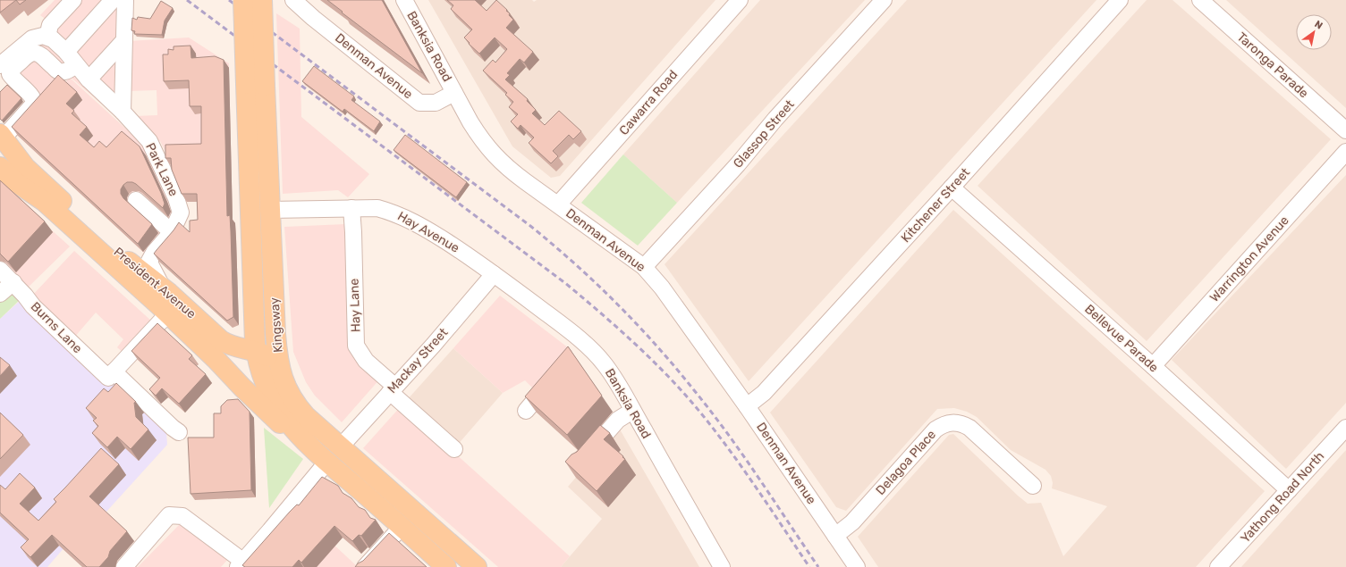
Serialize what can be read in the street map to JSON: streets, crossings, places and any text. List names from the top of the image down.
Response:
{
  "streets": {
    "main road": ["President Avenue", "Kingsway"],
    "street": [
      "Banksia Road",
      "Taronga Parade",
      "Denman Avenue",
      "Cawarra Road",
      "Glassop Street",
      "Park Lane",
      "Kitchener Street",
      "Hay Avenue",
      "Warrington Avenue",
      "Hay Lane",
      "Burns Lane",
      "Bellevue Parade",
      "Mackay Street",
      "Delagoa Place",
      "Yathong Road North"
    ]
  },
  "crossings": [
    ["Banksia Road", "Denman Avenue"],
    ["Banksia Road", "Hay Avenue"],
    ["Banksia Road", "Mackay Street"],
    ["Denman Avenue", "Cawarra Road"],
    ["Denman Avenue", "Glassop Street"],
    ["Denman Avenue", "Kitchener Street"],
    ["Denman Avenue", "Delagoa Place"],
    ["Park Lane", "President Avenue"],
    ["Kitchener Street", "Bellevue Parade"],
    ["Hay Avenue", "Hay Lane"],
    ["Hay Avenue", "Kingsway"],
    ["Hay Avenue", "Mackay Street"],
    ["Warrington Avenue", "Bellevue Parade"],
    ["President Avenue", "Kingsway"],
    ["Hay Lane", "Mackay Street"],
    ["Kingsway", "Mackay Street"],
    ["Bellevue Parade", "Yathong Road North"]
  ],
  "north": "top right"
}
